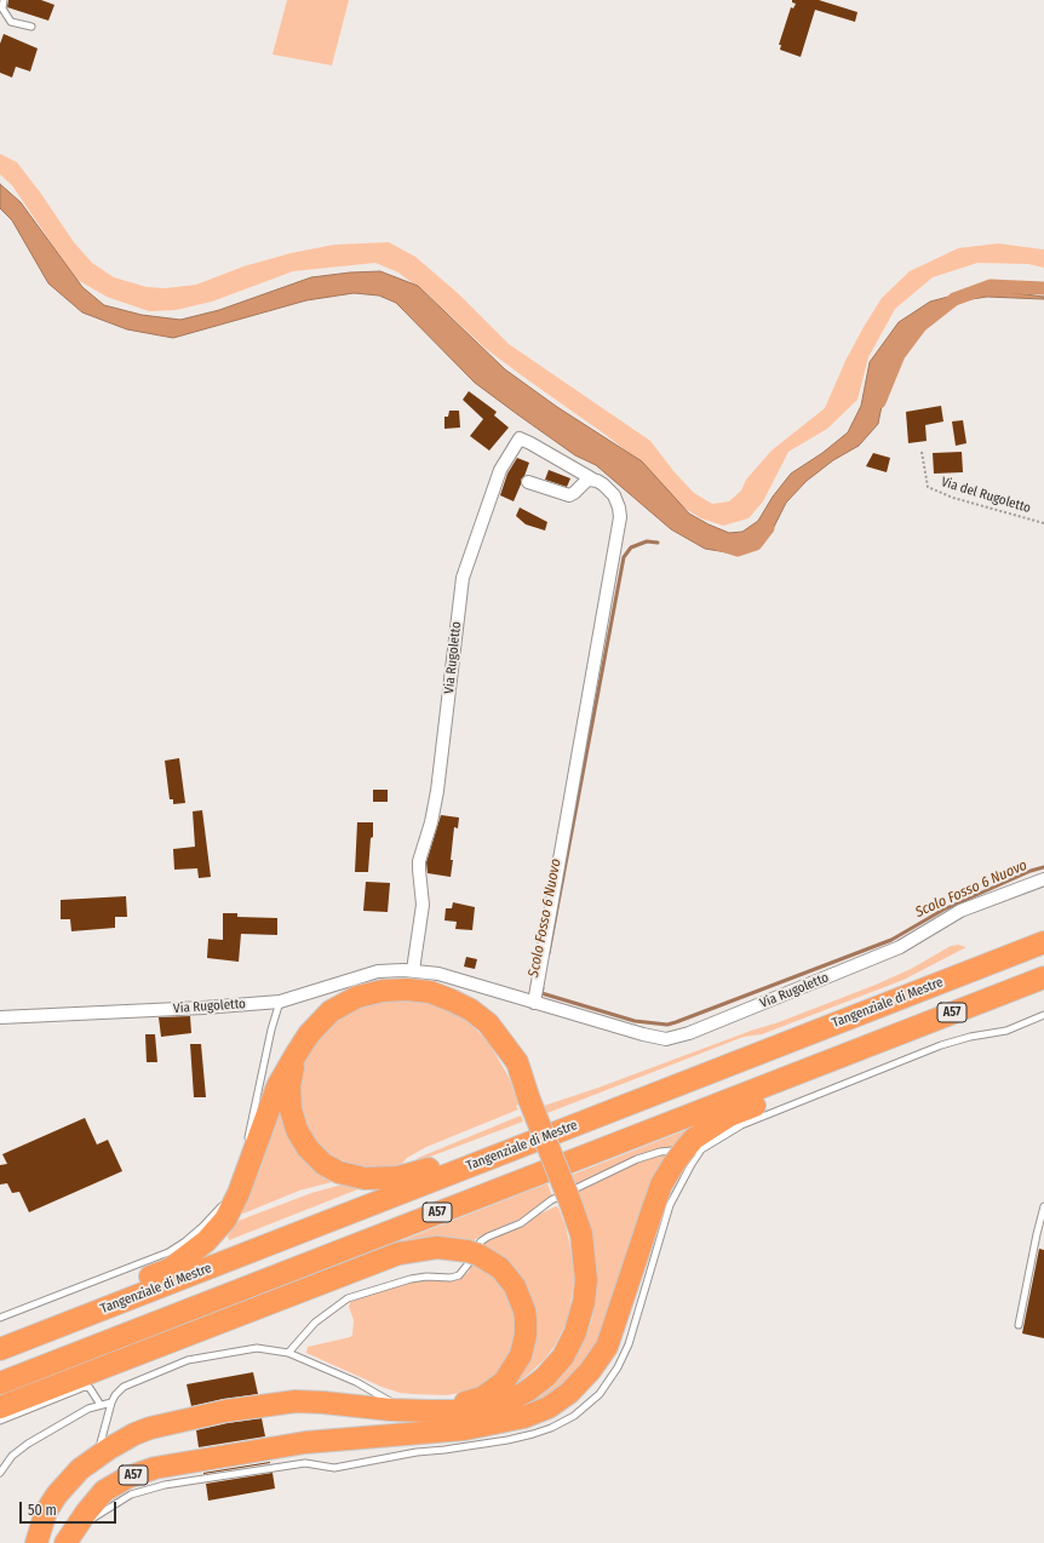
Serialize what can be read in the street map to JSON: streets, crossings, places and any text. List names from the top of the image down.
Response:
{
  "streets": {
    "highway": ["Tangenziale di Mestre", "A57"],
    "street": ["Via Rugoletto"],
    "path": ["Via del Rugoletto"]
  },
  "crossings": [
    ["Tangenziale di Mestre", "A57"]
  ],
  "water": ["Scolo Fosso 6 Nuovo"],
  "scale_bar": "50 m"
}
